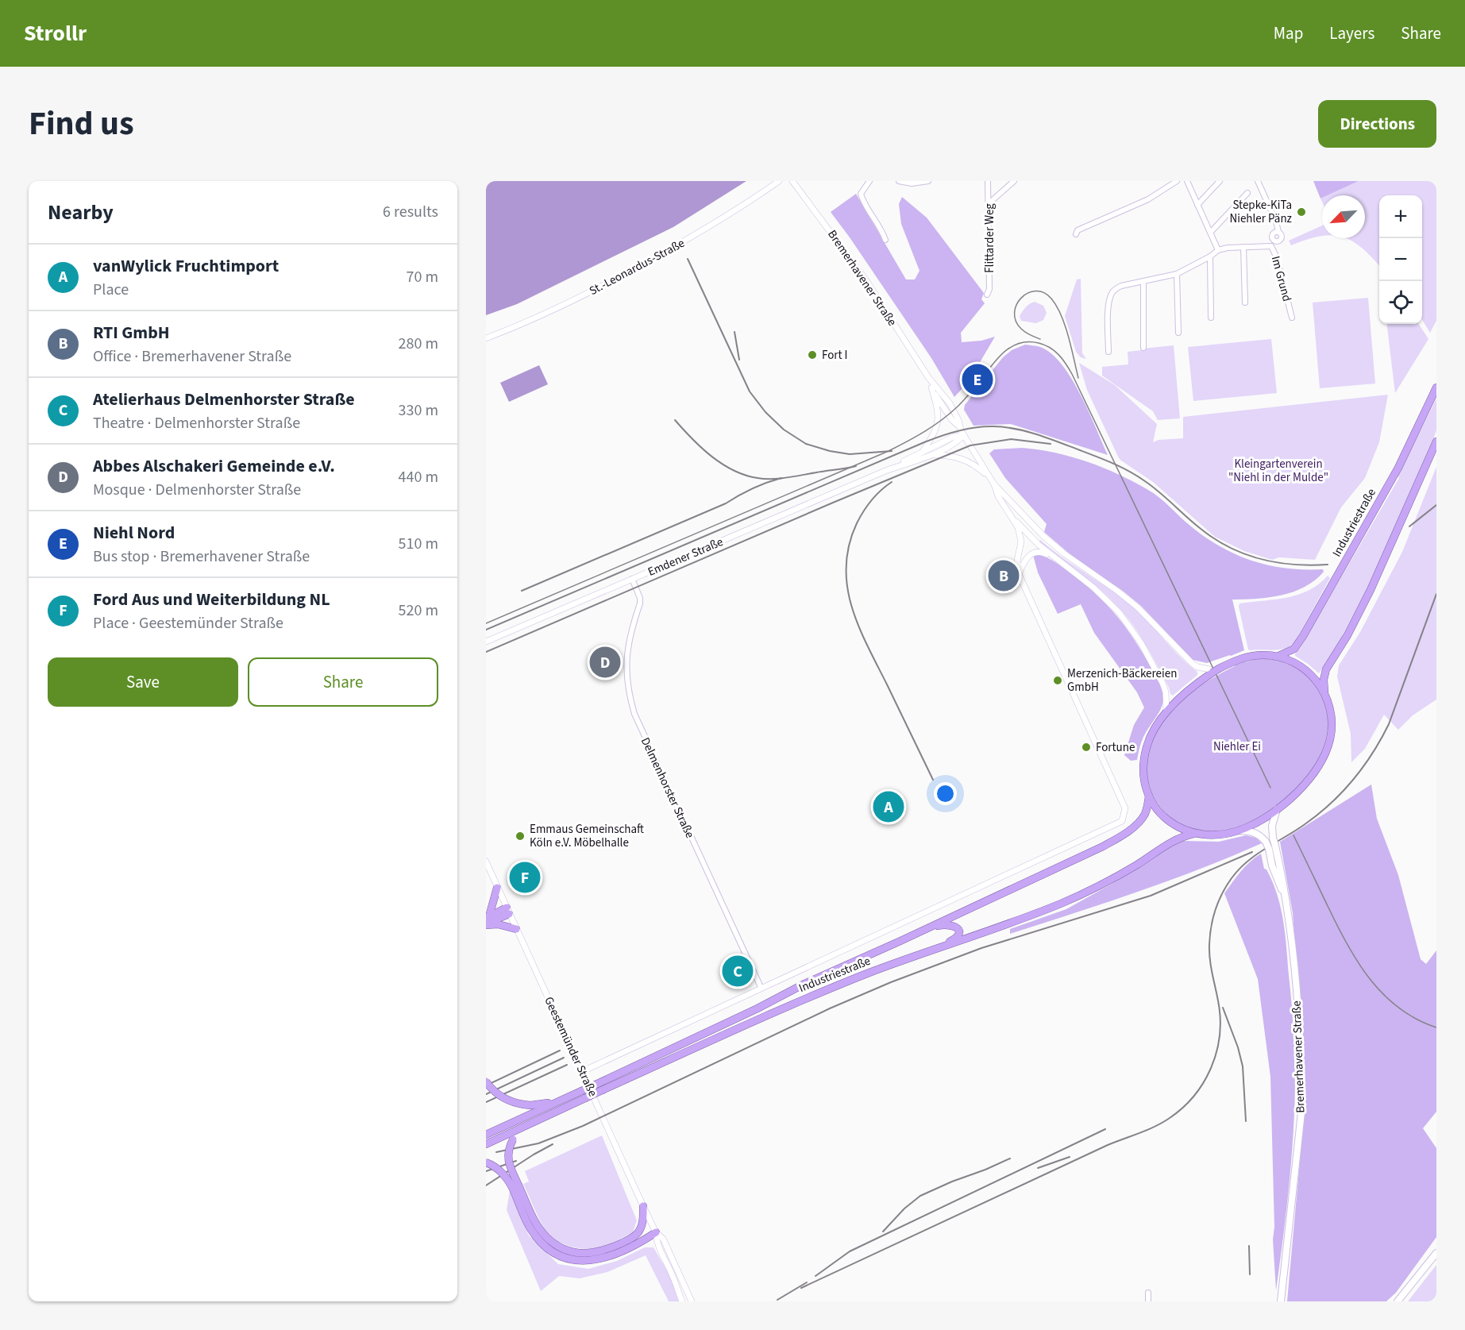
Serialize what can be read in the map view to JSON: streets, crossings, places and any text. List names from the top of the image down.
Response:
{
  "streets": {
    "highway": ["Industriestraße"],
    "main road": ["Bremerhavener Straße"],
    "street": [
      "Flittarder Weg",
      "St.-Leonardus-Straße",
      "Im Grund",
      "Emdener Straße",
      "Delmenhorster Straße",
      "Geestemünder Straße"
    ]
  },
  "crossings": [
    ["Bremerhavener Straße", "Industriestraße"],
    ["Bremerhavener Straße", "Emdener Straße"],
    ["Industriestraße", "Delmenhorster Straße"],
    ["Industriestraße", "Geestemünder Straße"],
    ["Emdener Straße", "Delmenhorster Straße"]
  ],
  "parks": ["Kleingartenverein \"Niehl in der Mulde\"", "Niehler Ei"],
  "places": [
    "Stepke-KiTa Niehler Pänz",
    "Fort I",
    "Merzenich-Bäckereien GmbH",
    "Fortune",
    "Emmaus Gemeinschaft Köln e.V. Möbelhalle"
  ],
  "north": "bottom left",
  "page": {
    "header": "Strollr",
    "nav": ["Map", "Layers", "Share"],
    "title": "Find us",
    "buttons": [
      "Directions",
      ["Save", "Share"]
    ],
    "heading": ["Nearby", "6 results"],
    "map_buttons": ["+", "−"],
    "list": [
      {
        "mark": "A",
        "name": "vanWylick Fruchtimport",
        "note": "Place",
        "value": "70 m"
      },
      {
        "mark": "B",
        "name": "RTI GmbH",
        "note": "Office · Bremerhavener Straße",
        "value": "280 m"
      },
      {
        "mark": "C",
        "name": "Atelierhaus Delmenhorster Straße",
        "note": "Theatre · Delmenhorster Straße",
        "value": "330 m"
      },
      {
        "mark": "D",
        "name": "Abbes Alschakeri Gemeinde e.V.",
        "note": "Mosque · Delmenhorster Straße",
        "value": "440 m"
      },
      {
        "mark": "E",
        "name": "Niehl Nord",
        "note": "Bus stop · Bremerhavener Straße",
        "value": "510 m"
      },
      {
        "mark": "F",
        "name": "Ford Aus und Weiterbildung NL",
        "note": "Place · Geestemünder Straße",
        "value": "520 m"
      }
    ],
    "pins": [
      "E",
      "B",
      "D",
      "A",
      "F",
      "C"
    ]
  }
}
